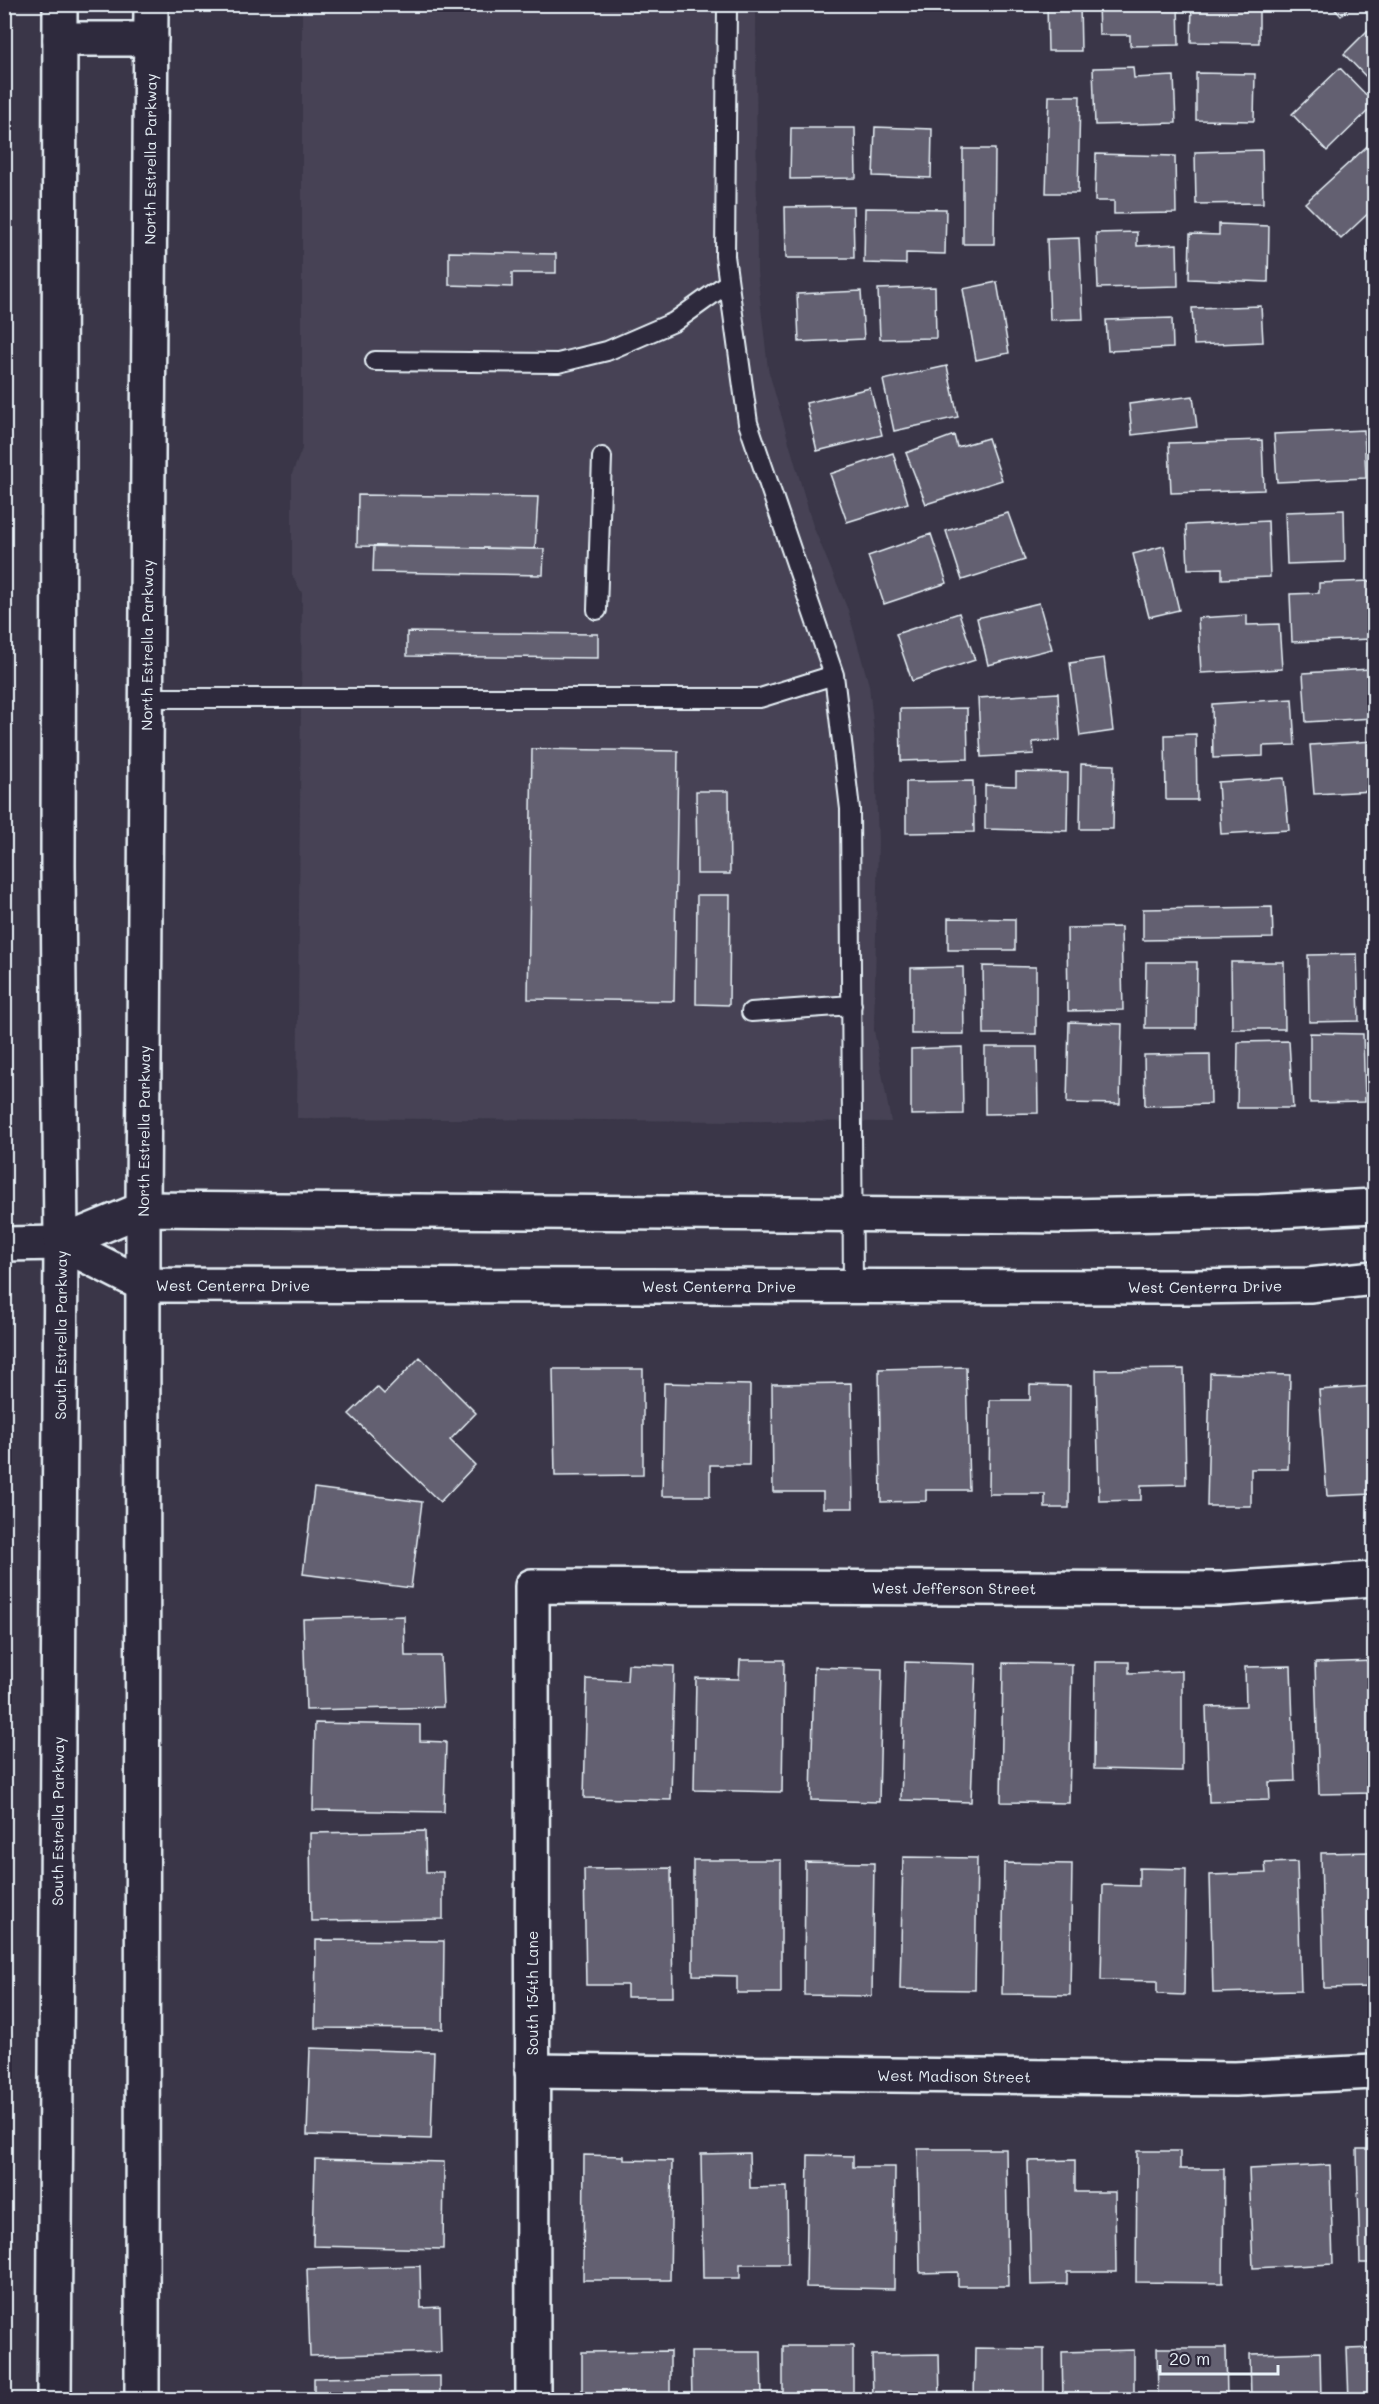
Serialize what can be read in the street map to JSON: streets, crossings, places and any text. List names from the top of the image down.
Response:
{
  "streets": {
    "street": [
      "North Estrella Parkway",
      "West Centerra Drive",
      "South Estrella Parkway",
      "West Jefferson Street",
      "South 154th Lane",
      "West Madison Street"
    ]
  },
  "crossings": [
    ["North Estrella Parkway", "West Centerra Drive"],
    ["West Centerra Drive", "South Estrella Parkway"],
    ["West Jefferson Street", "South 154th Lane"],
    ["South 154th Lane", "West Madison Street"]
  ],
  "scale_bar": "20 m"
}
